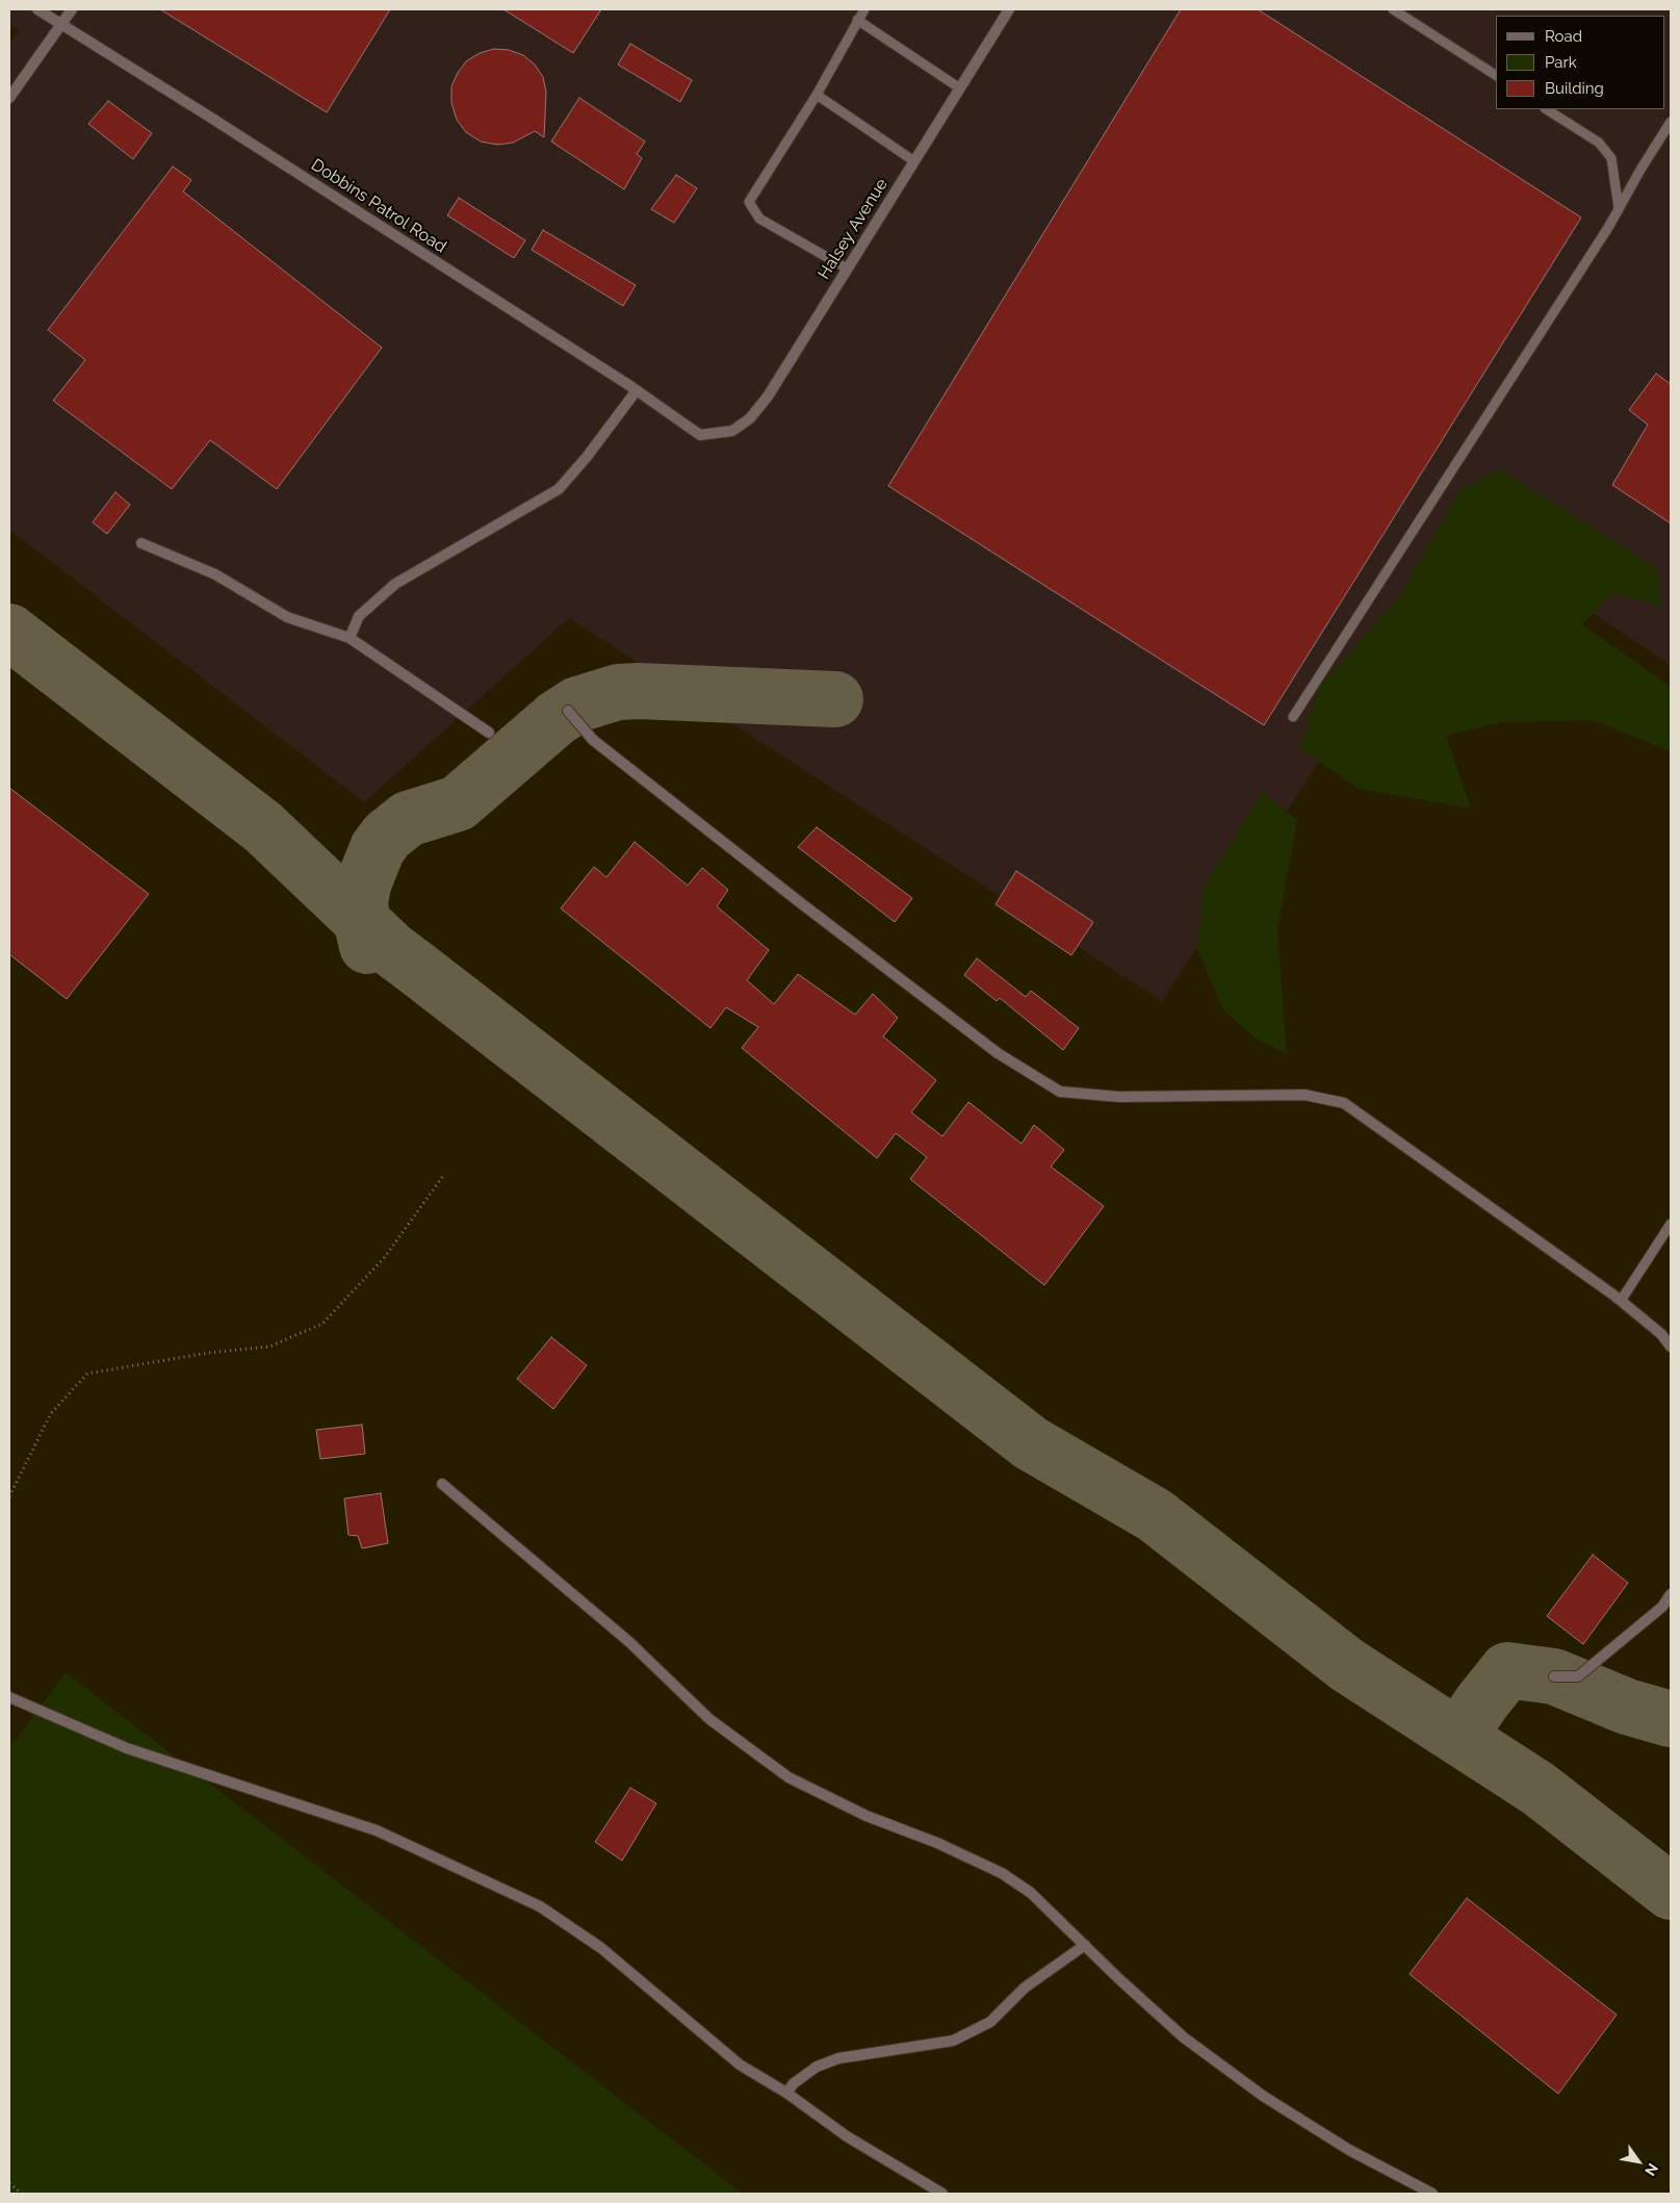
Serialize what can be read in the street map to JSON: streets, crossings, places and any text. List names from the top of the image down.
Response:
{
  "streets": {
    "street": ["Dobbins Patrol Road", "Halsey Avenue"]
  },
  "crossings": [
    ["Dobbins Patrol Road", "Halsey Avenue"]
  ],
  "legend": ["Road", "Park", "Building"],
  "north": "bottom right"
}
